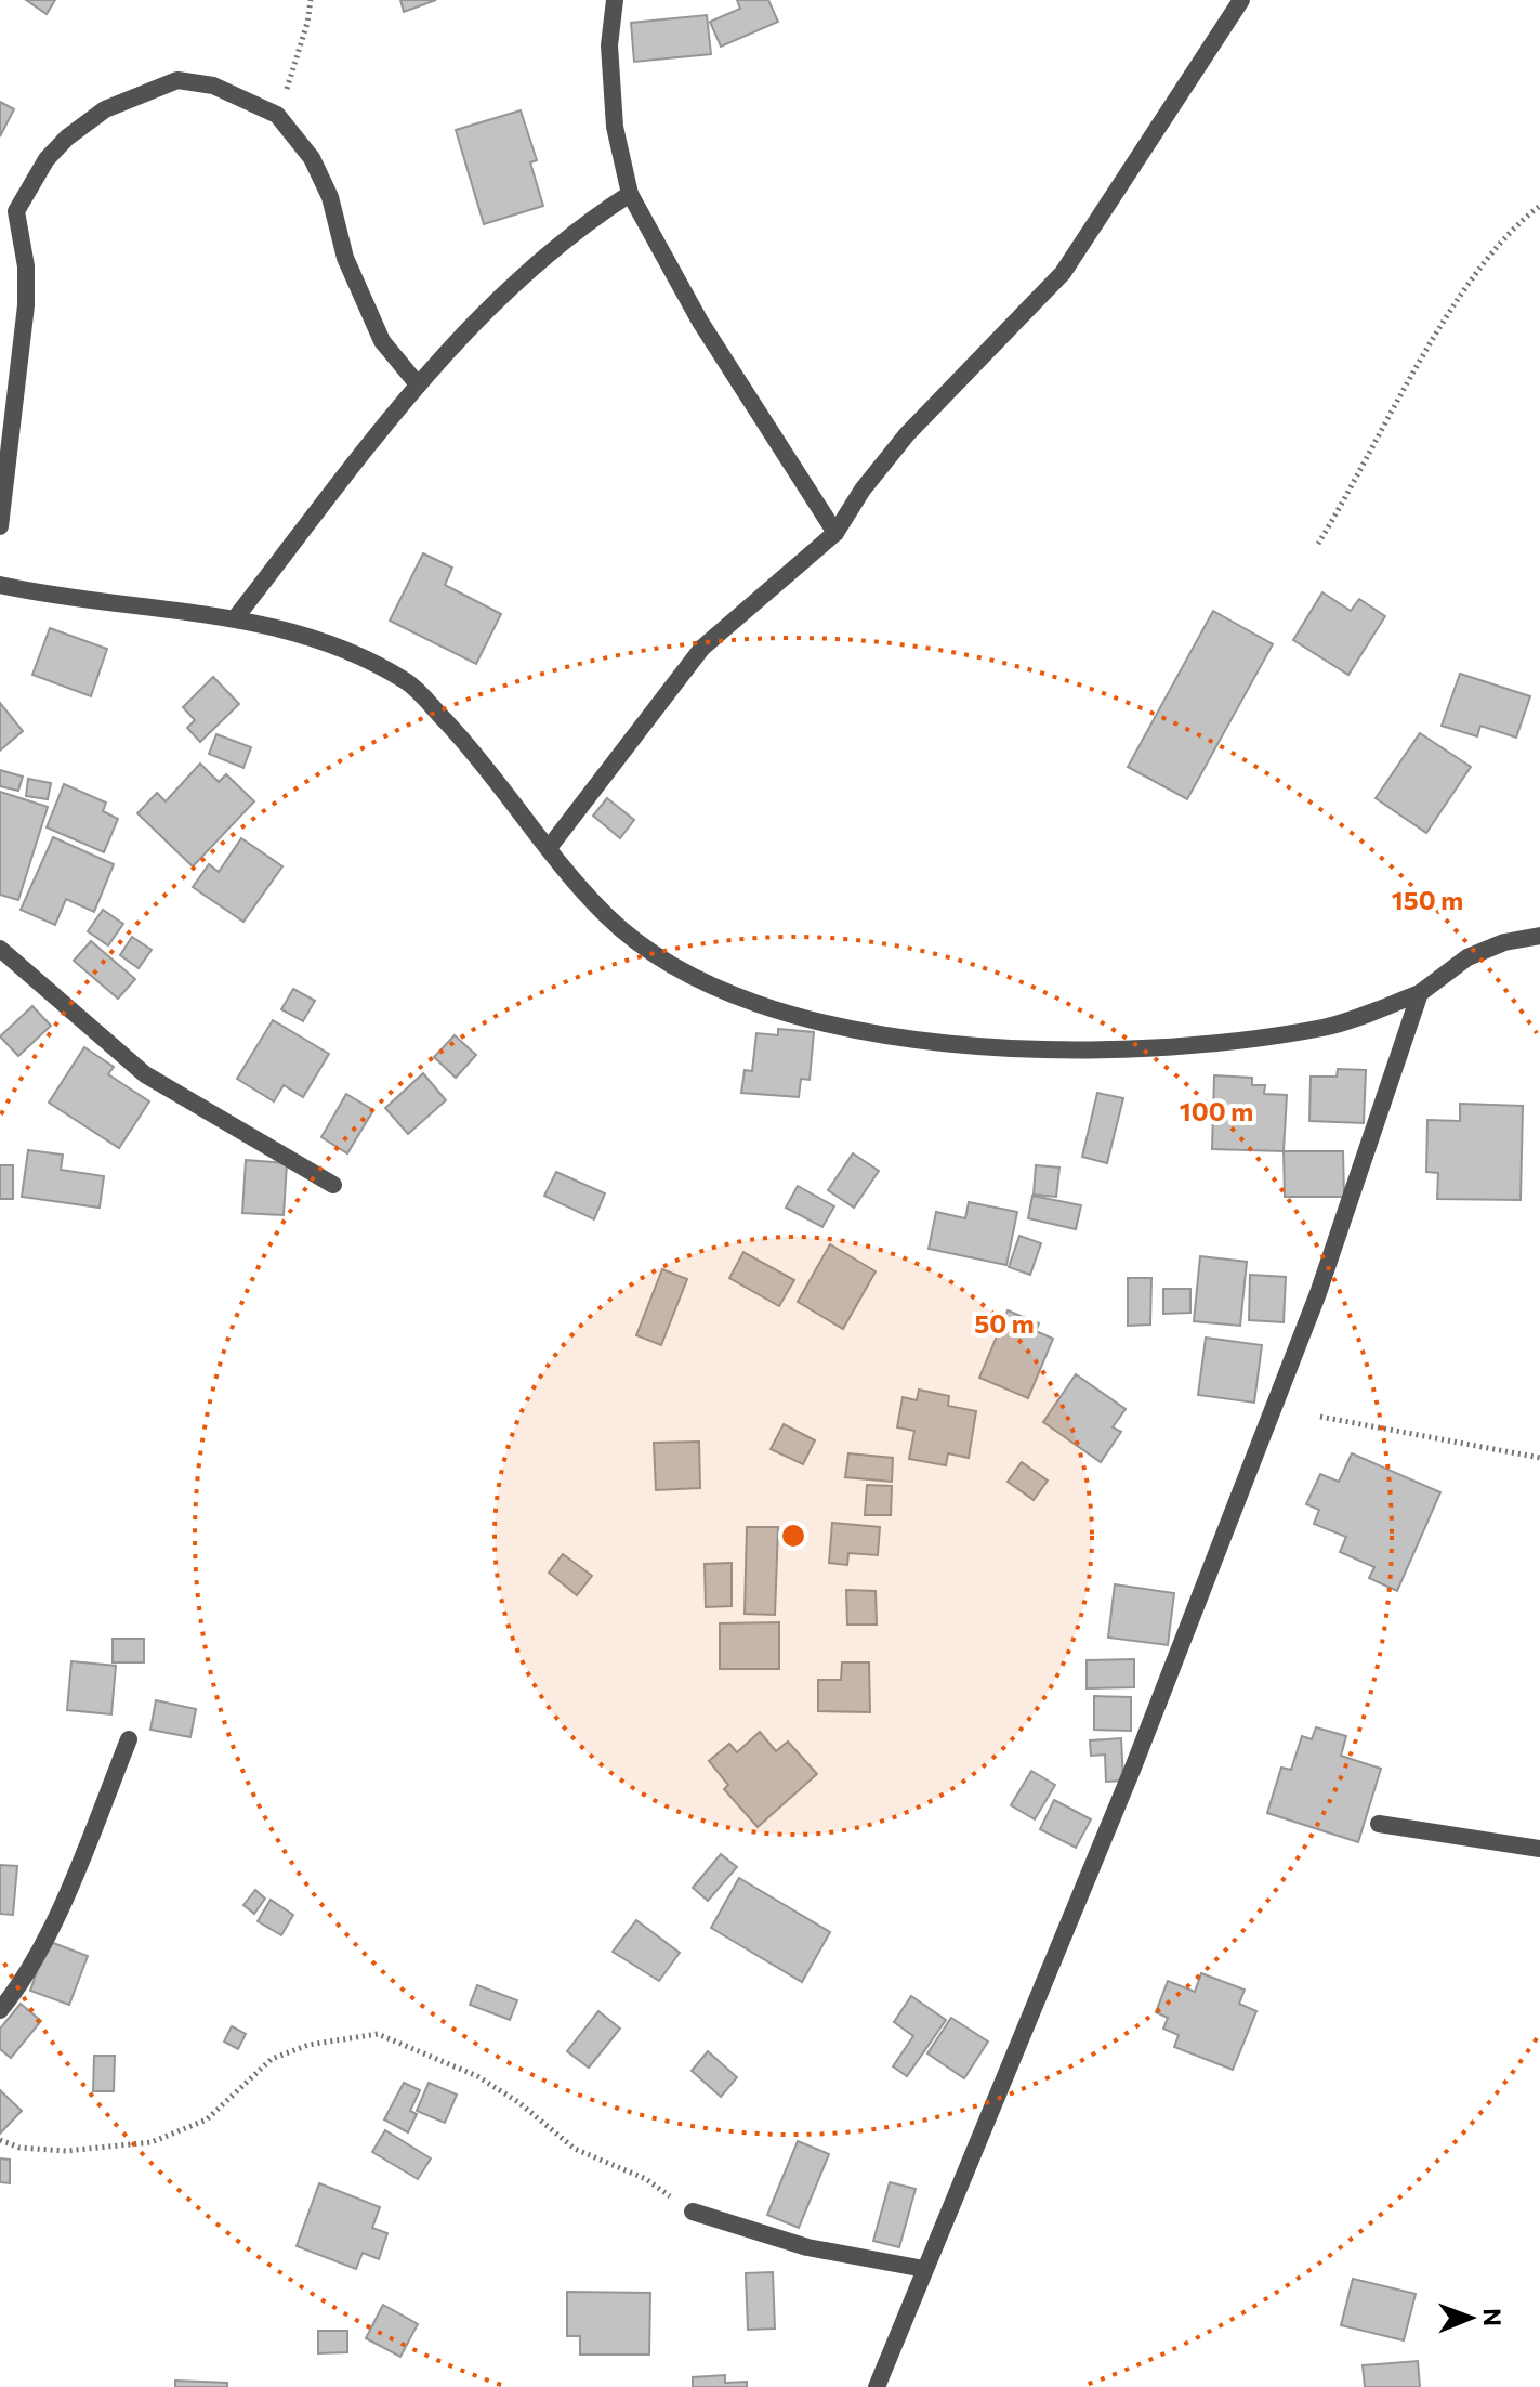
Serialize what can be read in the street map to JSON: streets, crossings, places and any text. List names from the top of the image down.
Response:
{
  "north": "right",
  "rings": ["150 m", "100 m", "50 m"]
}
